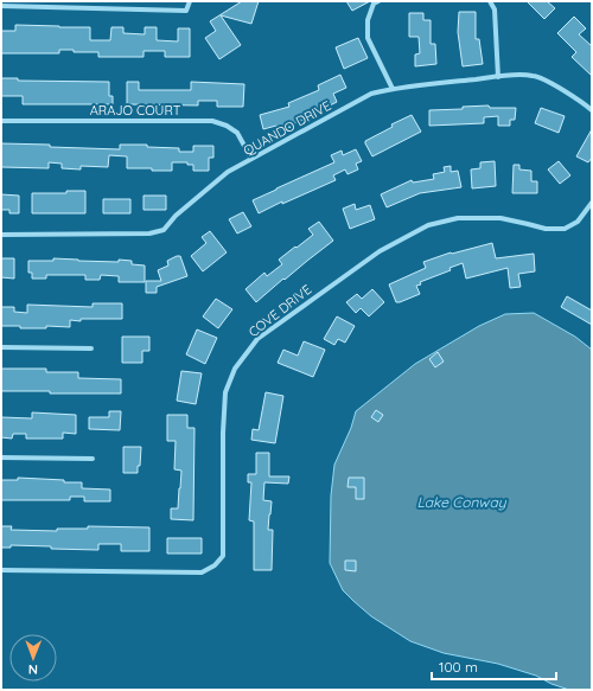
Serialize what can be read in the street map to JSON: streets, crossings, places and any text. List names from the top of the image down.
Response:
{
  "streets": {
    "street": ["ARAJO COURT", "QUANDO DRIVE", "COVE DRIVE"]
  },
  "crossings": [
    ["ARAJO COURT", "QUANDO DRIVE"]
  ],
  "water": ["Lake Conway"],
  "scale_bar": "100 m",
  "north": "bottom"
}
